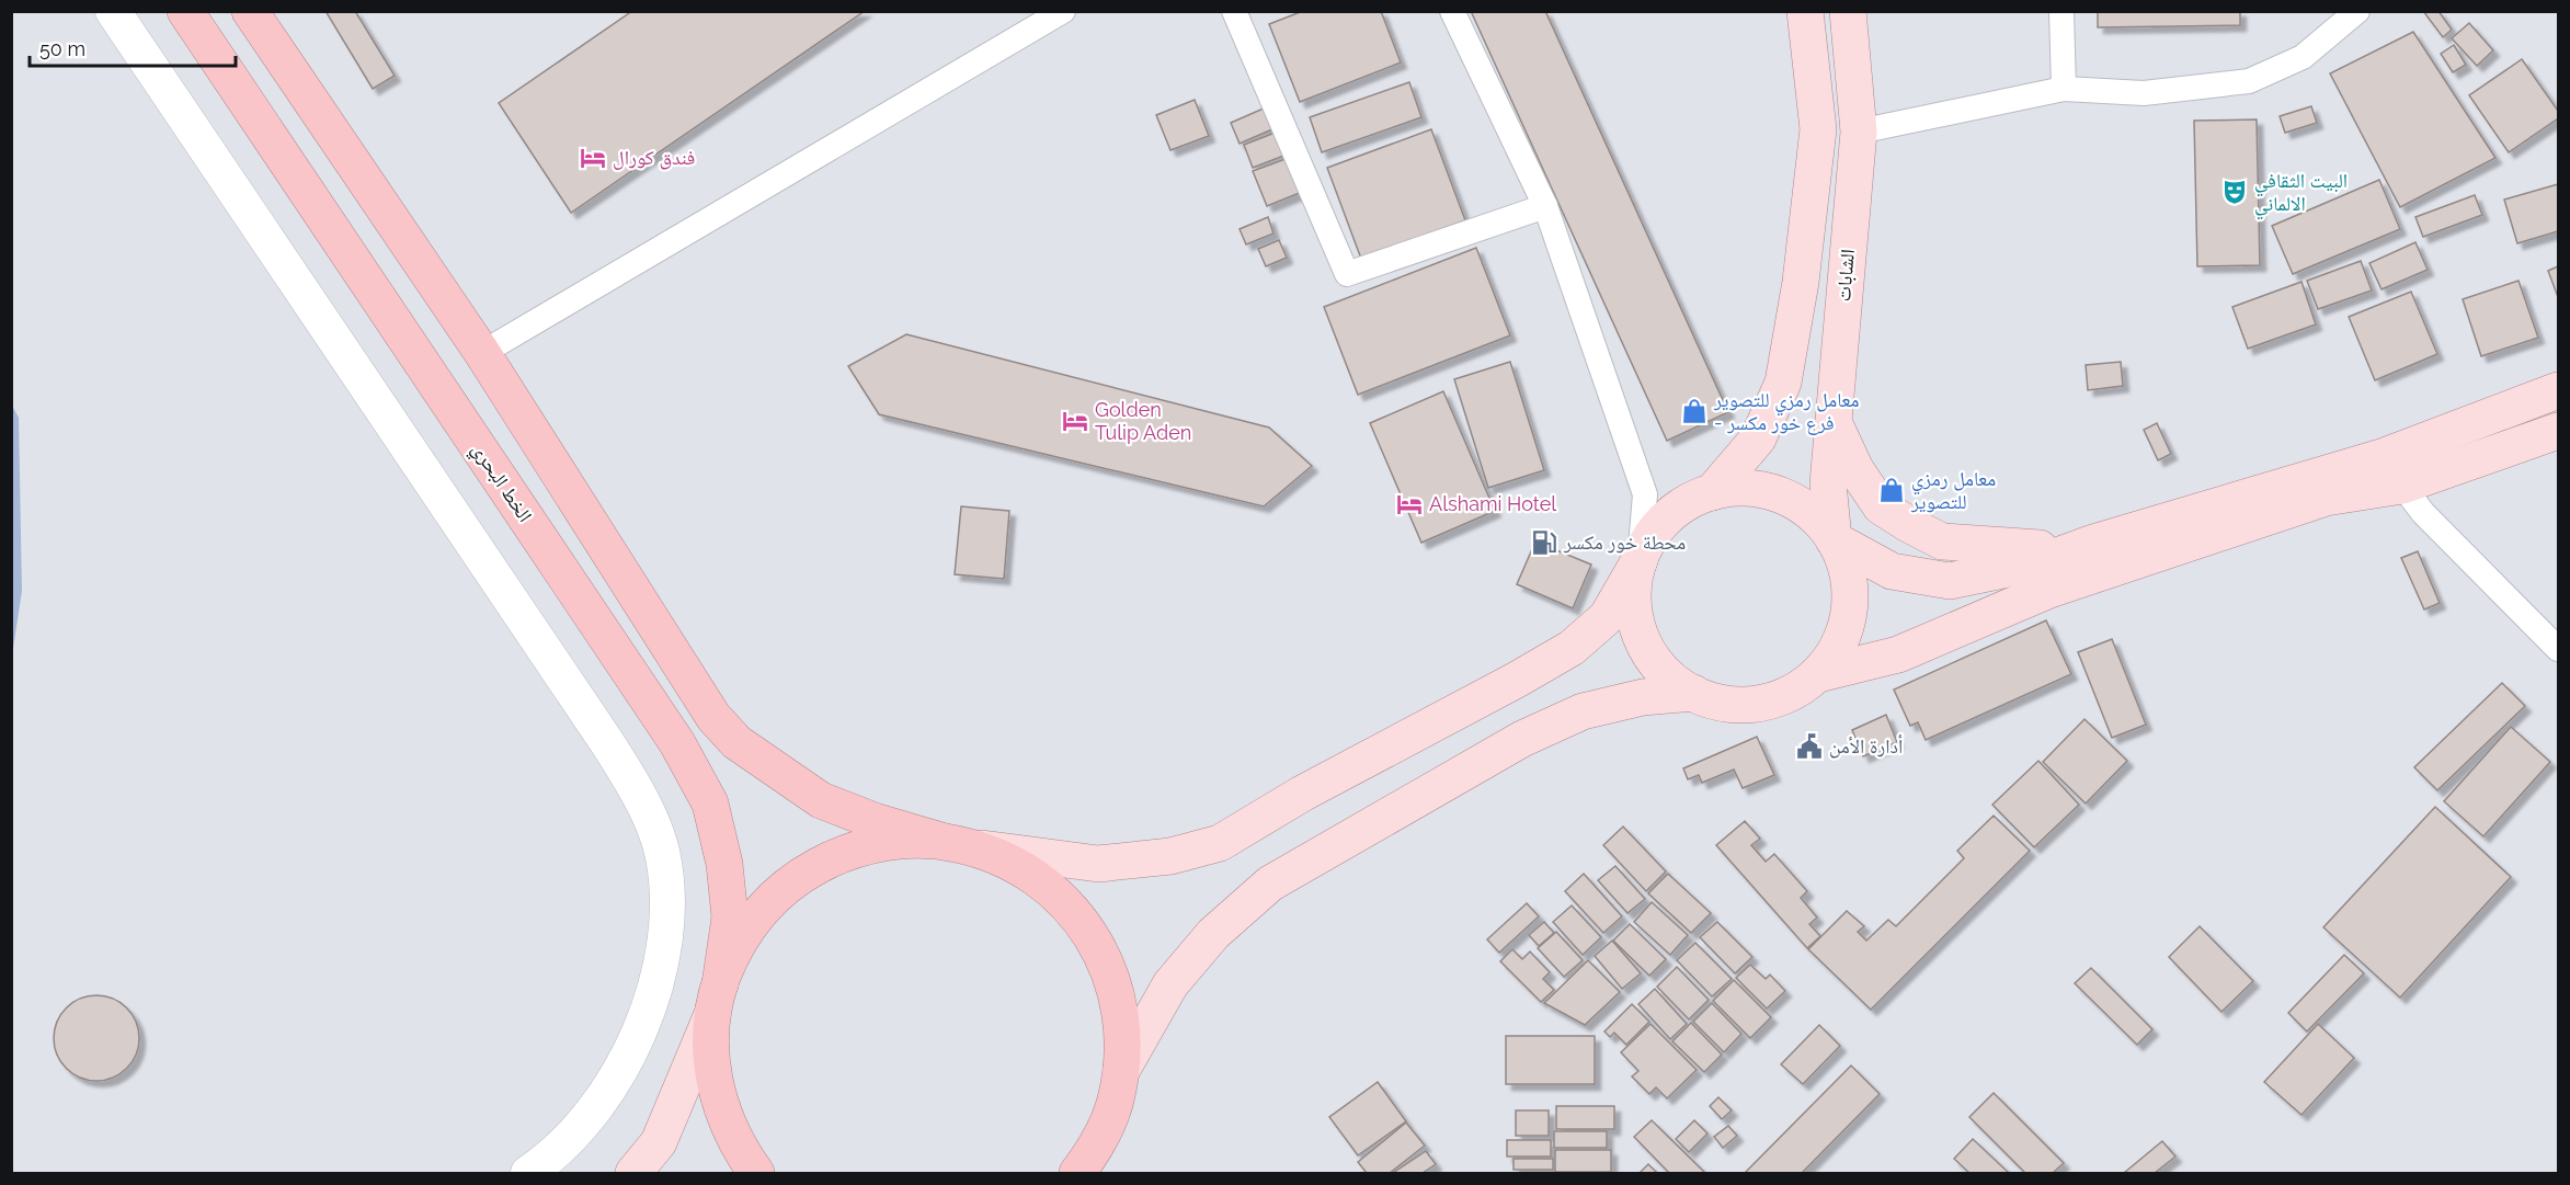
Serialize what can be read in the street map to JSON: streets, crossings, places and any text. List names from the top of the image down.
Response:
{
  "streets": {
    "highway": ["الخط البحري"],
    "main road": ["الشابات"]
  },
  "places": {
    "hotel": ["فندق كورال", "Golden Tulip Aden", "Alshami Hotel"],
    "theatre": ["البيت الثقافي الالماني"],
    "shop": ["معامل رمزي للتصوير - فرع خور مكسر", "معامل رمزي للتصوير"],
    "fuel station": ["محطة خور مكسر"],
    "public building": ["أدارة الأمن"]
  },
  "scale_bar": "50 m"
}
